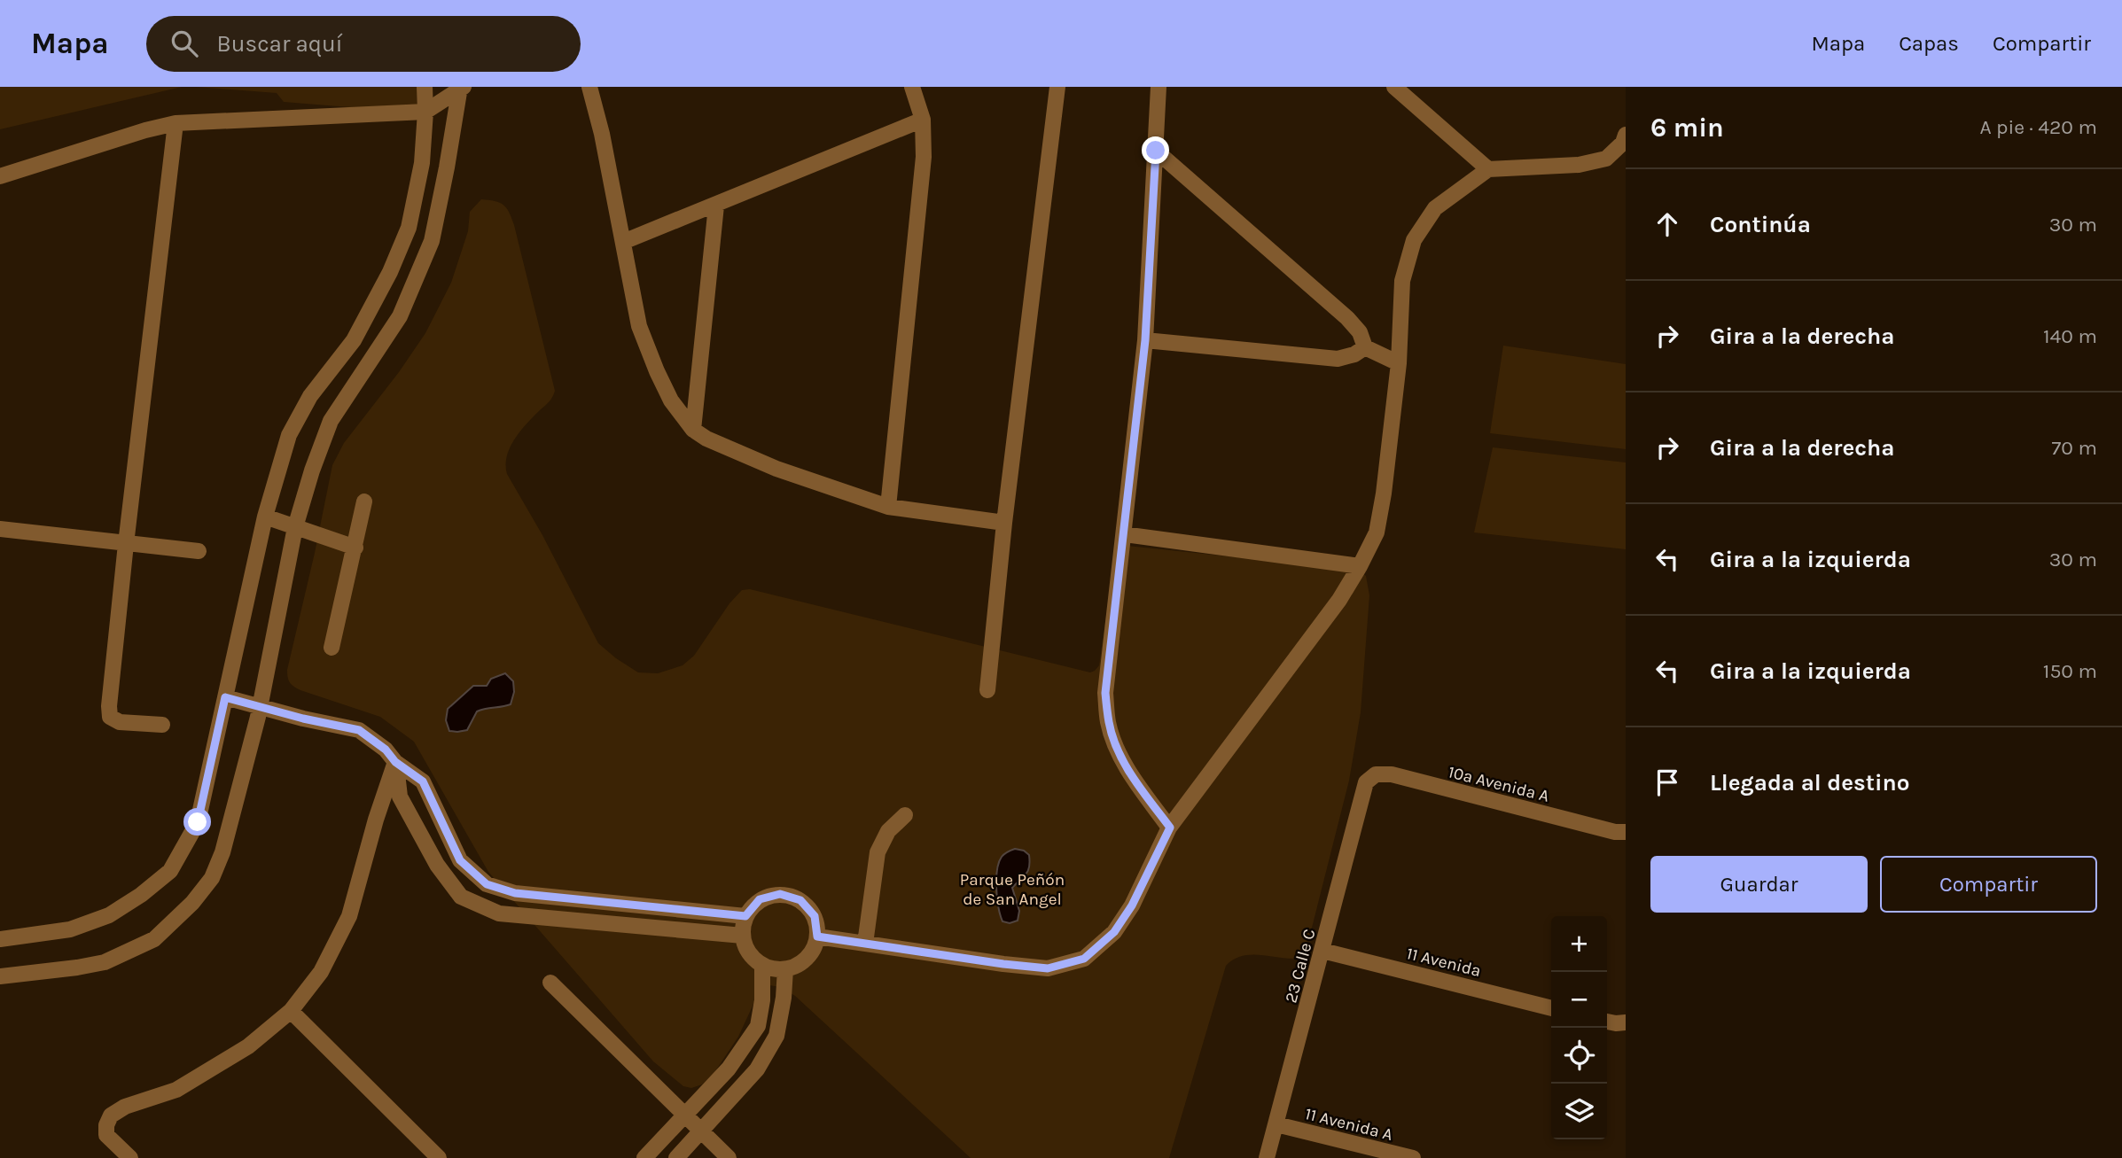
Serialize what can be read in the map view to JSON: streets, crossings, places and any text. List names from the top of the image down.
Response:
{
  "streets": {
    "street": [
      "10a Avenida A",
      "11 Avenida",
      "23 Calle C",
      "11 Avenida A"
    ]
  },
  "crossings": [
    ["10a Avenida A", "23 Calle C"],
    ["11 Avenida", "23 Calle C"],
    ["23 Calle C", "11 Avenida A"]
  ],
  "parks": ["Parque Peñón de San Angel"],
  "page": {
    "header": "Mapa",
    "search": "Buscar aquí",
    "nav": ["Mapa", "Capas", "Compartir"],
    "heading": ["6 min", "A pie · 420 m"],
    "list": [
      ["Continúa", "30 m"],
      ["Gira a la derecha", "140 m"],
      ["Gira a la derecha", "70 m"],
      ["Gira a la izquierda", "30 m"],
      ["Gira a la izquierda", "150 m"],
      "Llegada al destino"
    ],
    "buttons": ["Guardar", "Compartir"],
    "map_buttons": ["+", "−"]
  }
}
